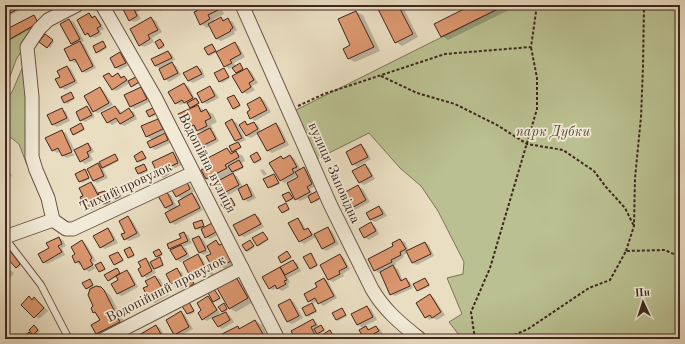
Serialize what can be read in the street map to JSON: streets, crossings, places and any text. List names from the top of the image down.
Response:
{
  "streets": {
    "street": [
      "Водопійна вулиця",
      "вулиця Заповідна",
      "Тихий провулок",
      "Водопійний провулок"
    ]
  },
  "crossings": [
    ["Водопійна вулиця", "Тихий провулок"],
    ["Водопійна вулиця", "Водопійний провулок"]
  ],
  "parks": ["парк Дубки"],
  "north": "top"
}
